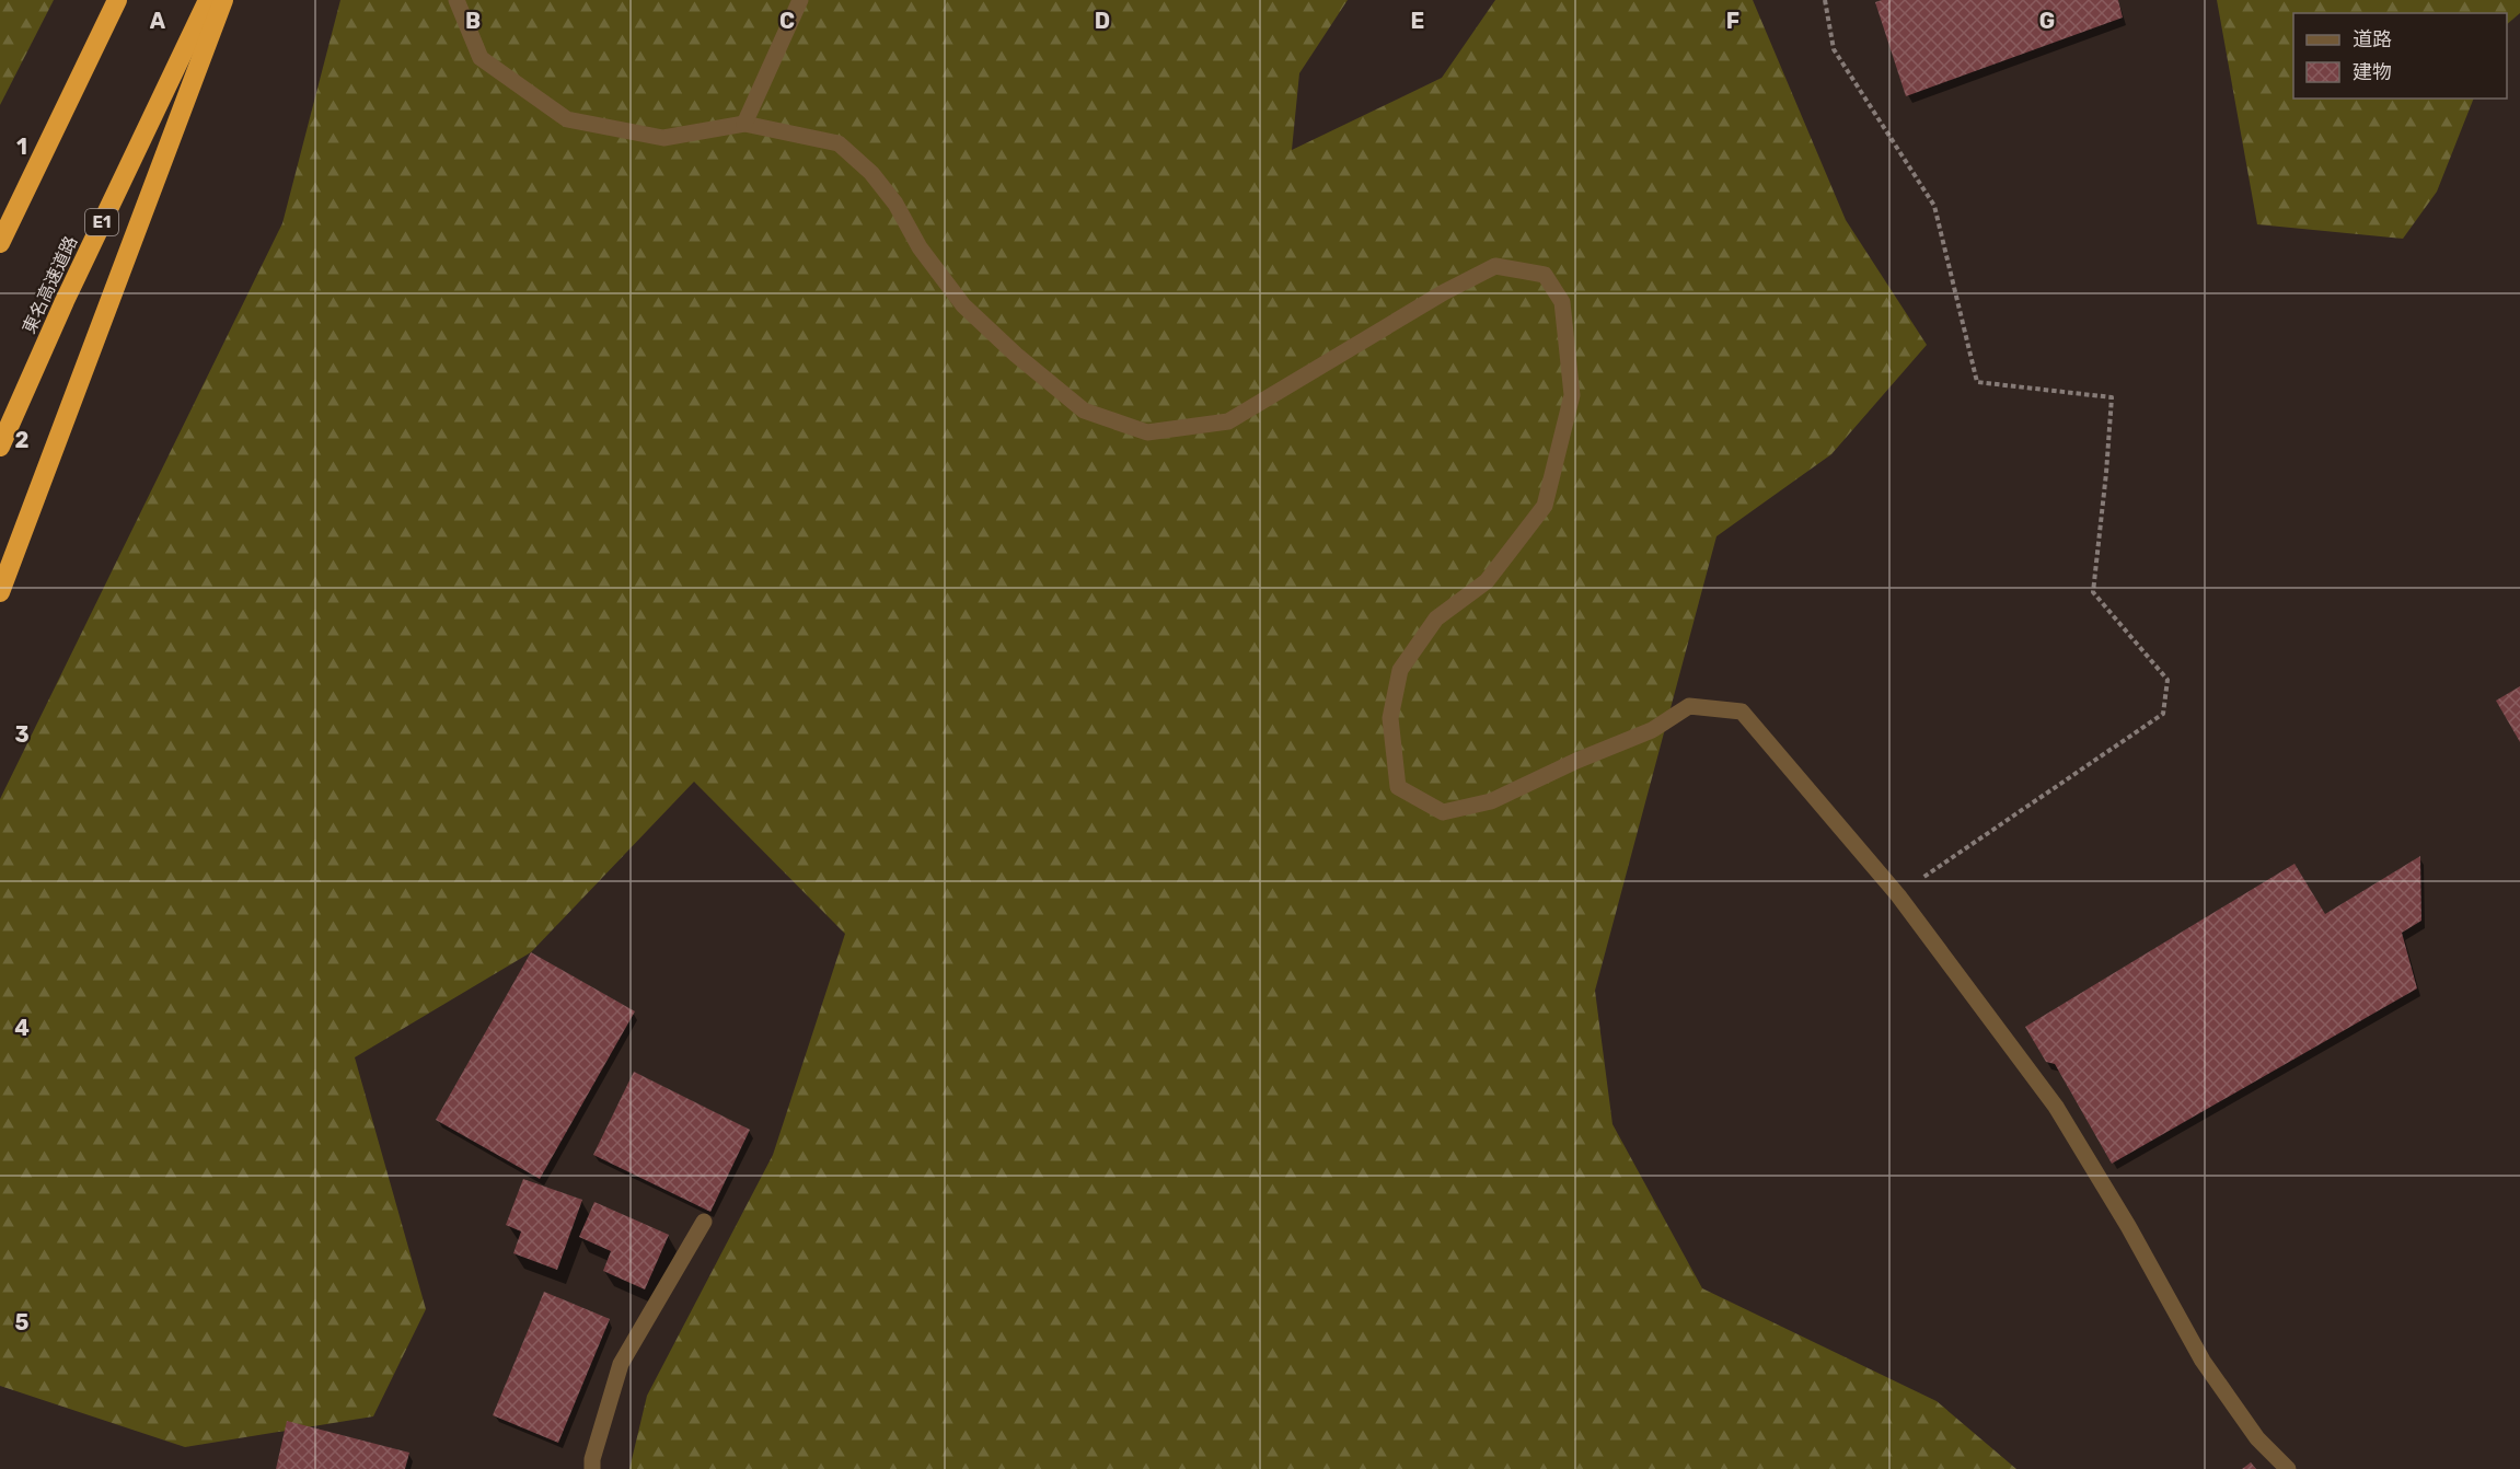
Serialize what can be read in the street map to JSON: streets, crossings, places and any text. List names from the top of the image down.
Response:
{
  "streets": {
    "highway": ["E1", "東名高速道路"]
  },
  "legend": ["道路", "建物"],
  "grid": {
    "columns": [
      "A",
      "B",
      "C",
      "D",
      "E",
      "F",
      "G"
    ],
    "rows": [
      "1",
      "2",
      "3",
      "4",
      "5"
    ]
  }
}
